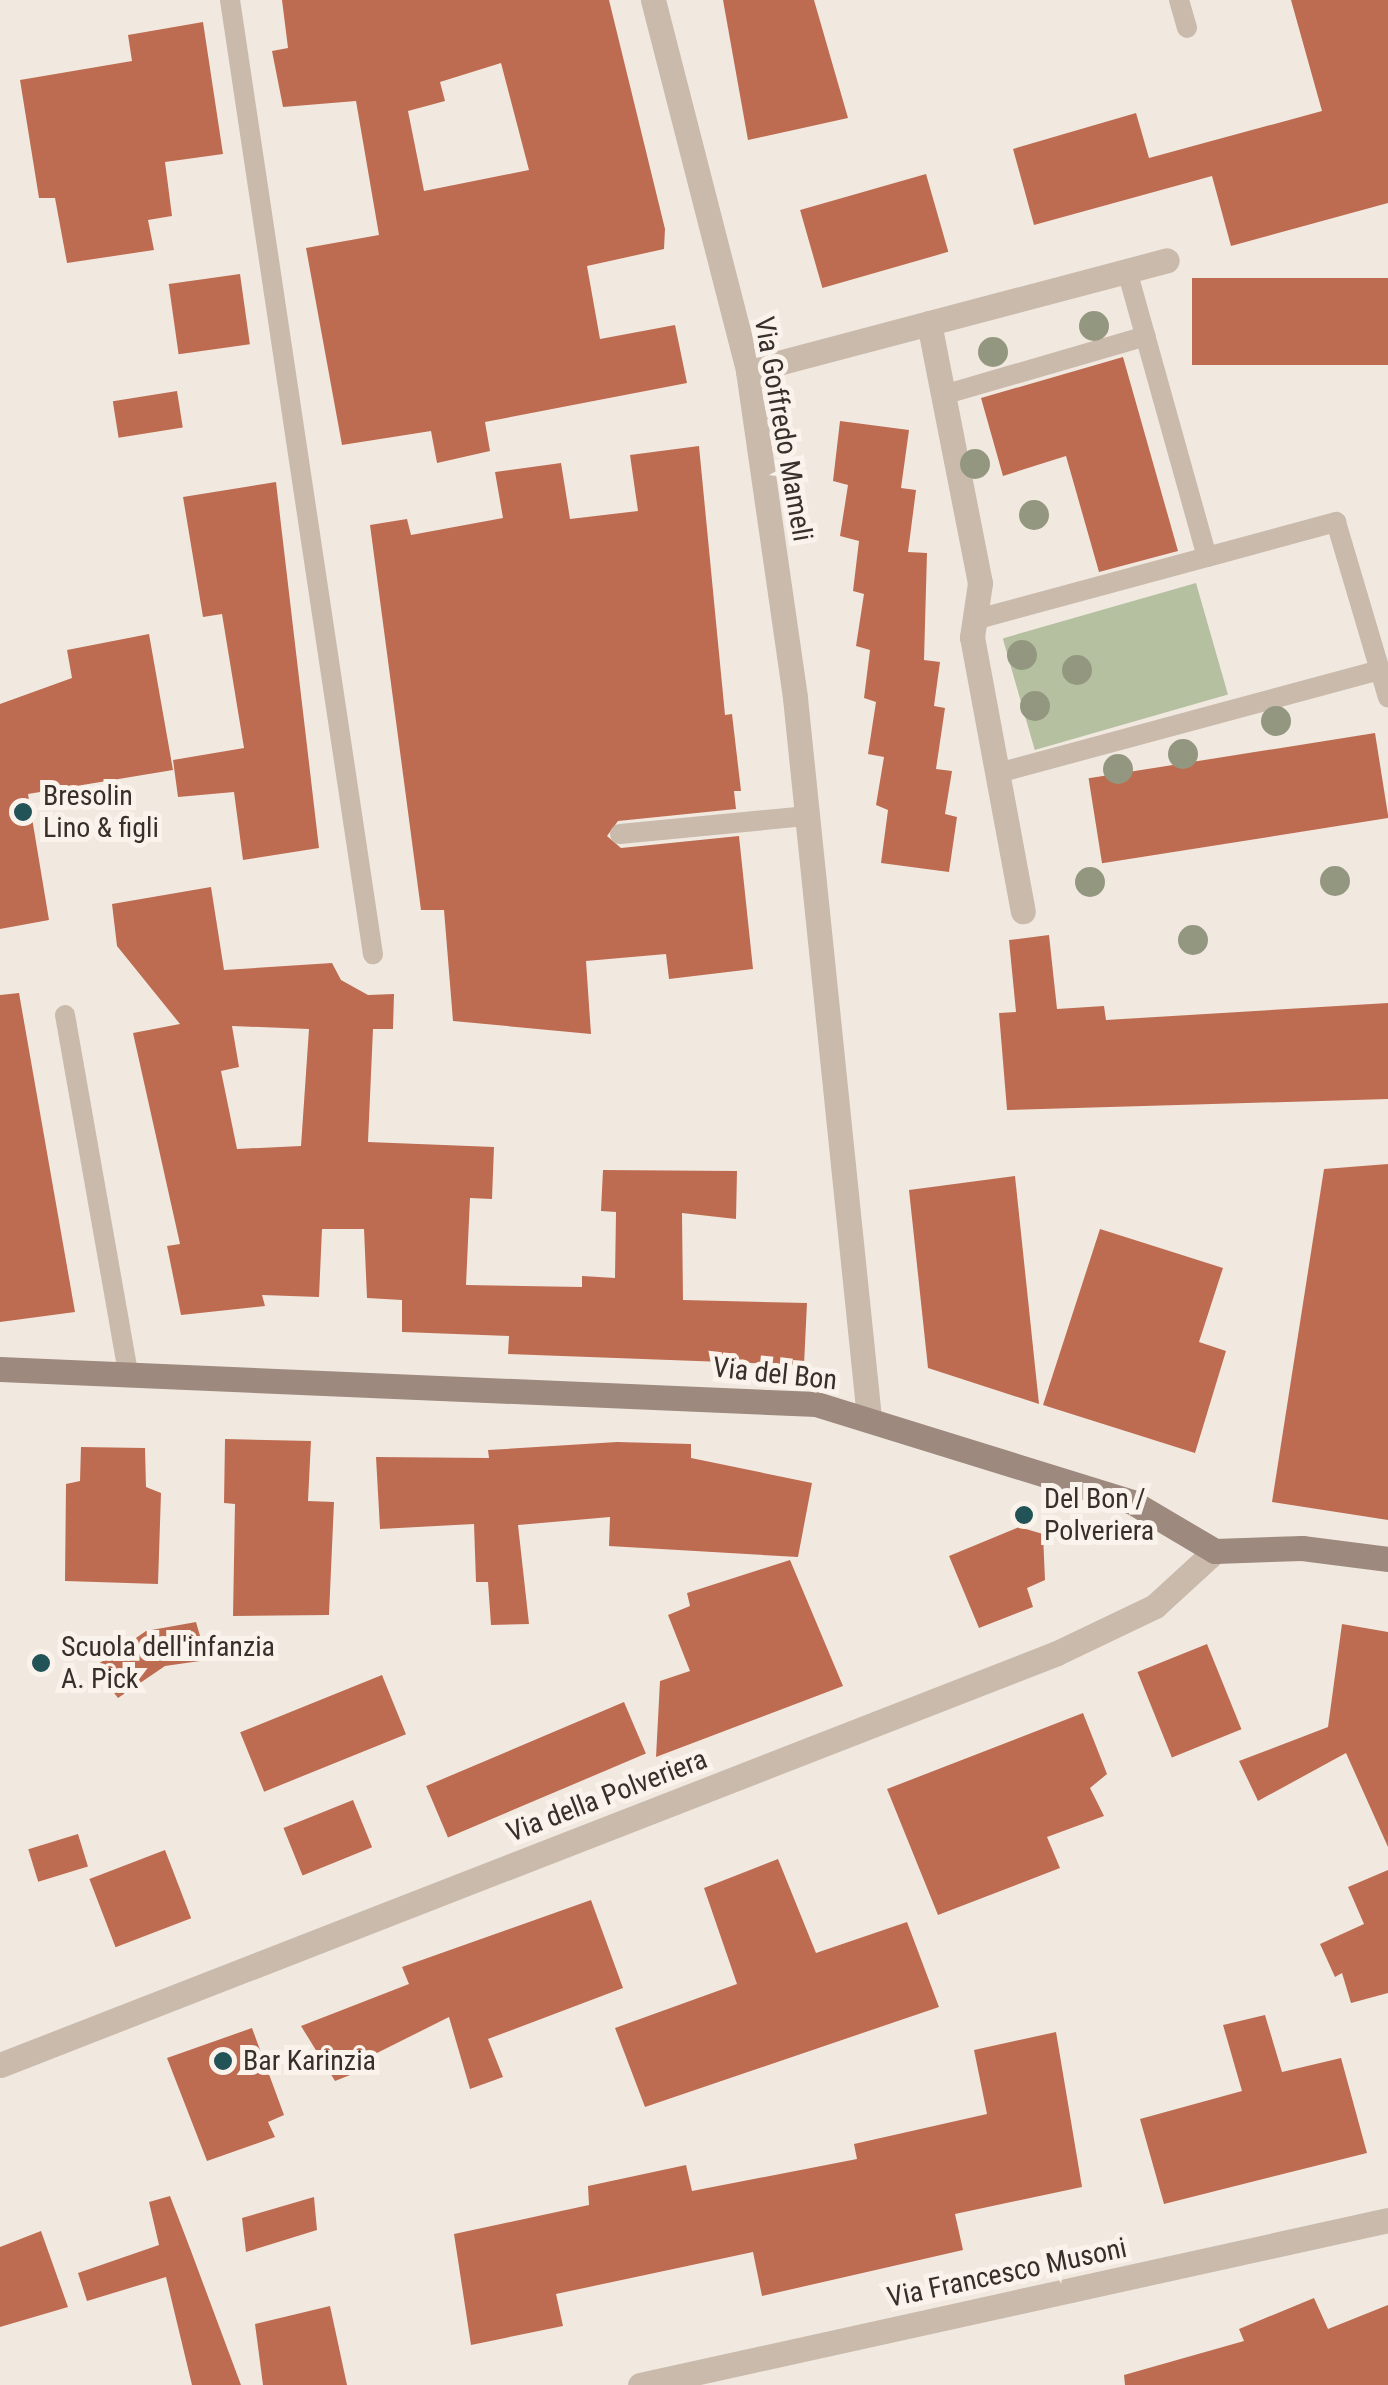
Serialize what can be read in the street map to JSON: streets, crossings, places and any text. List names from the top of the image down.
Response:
{
  "streets": {
    "street": [
      "Via Goffredo Mameli",
      "Via del Bon",
      "Via della Polveriera",
      "Via Francesco Musoni"
    ]
  },
  "crossings": [
    ["Via Goffredo Mameli", "Via del Bon"],
    ["Via del Bon", "Via della Polveriera"]
  ],
  "places": [
    "Bresolin Lino & figli",
    "Del Bon / Polveriera",
    "Scuola dell'infanzia A. Pick",
    "Bar Karinzia"
  ]
}
